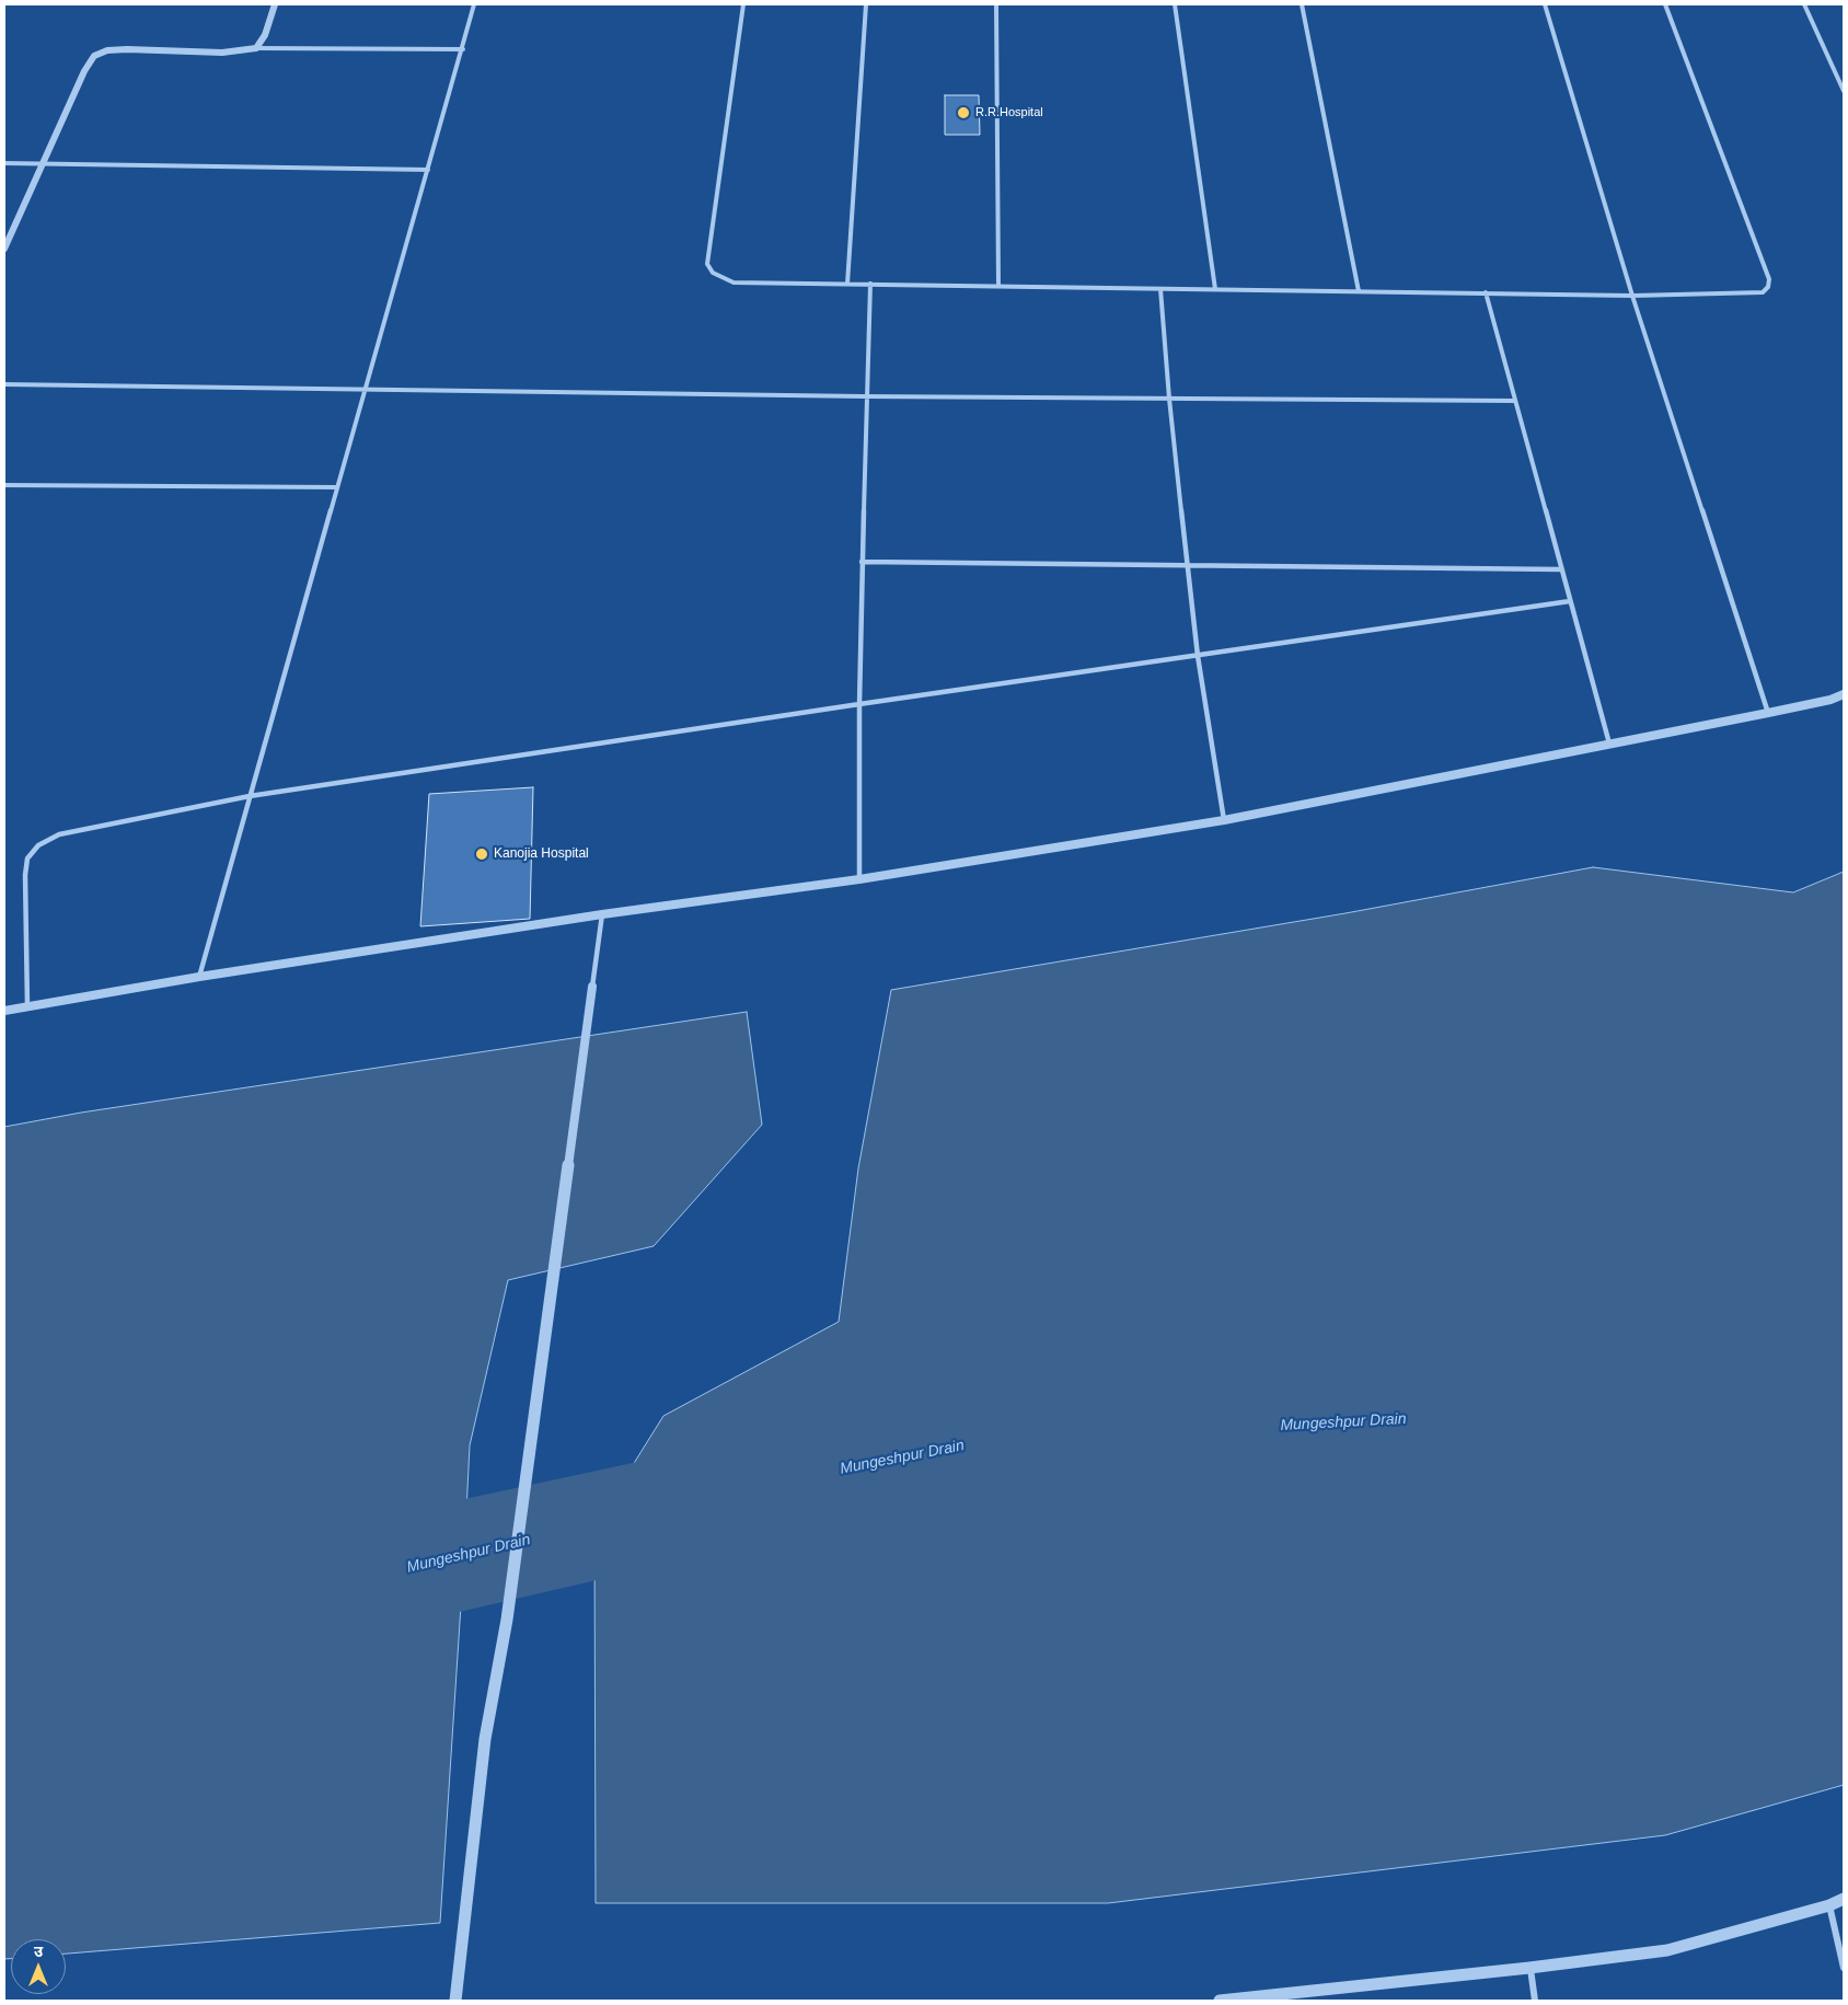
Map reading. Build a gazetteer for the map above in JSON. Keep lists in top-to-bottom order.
{
  "water": ["Mungeshpur Drain"],
  "places": ["R.R.Hospital", "Kanojia Hospital"],
  "north": "top"
}
